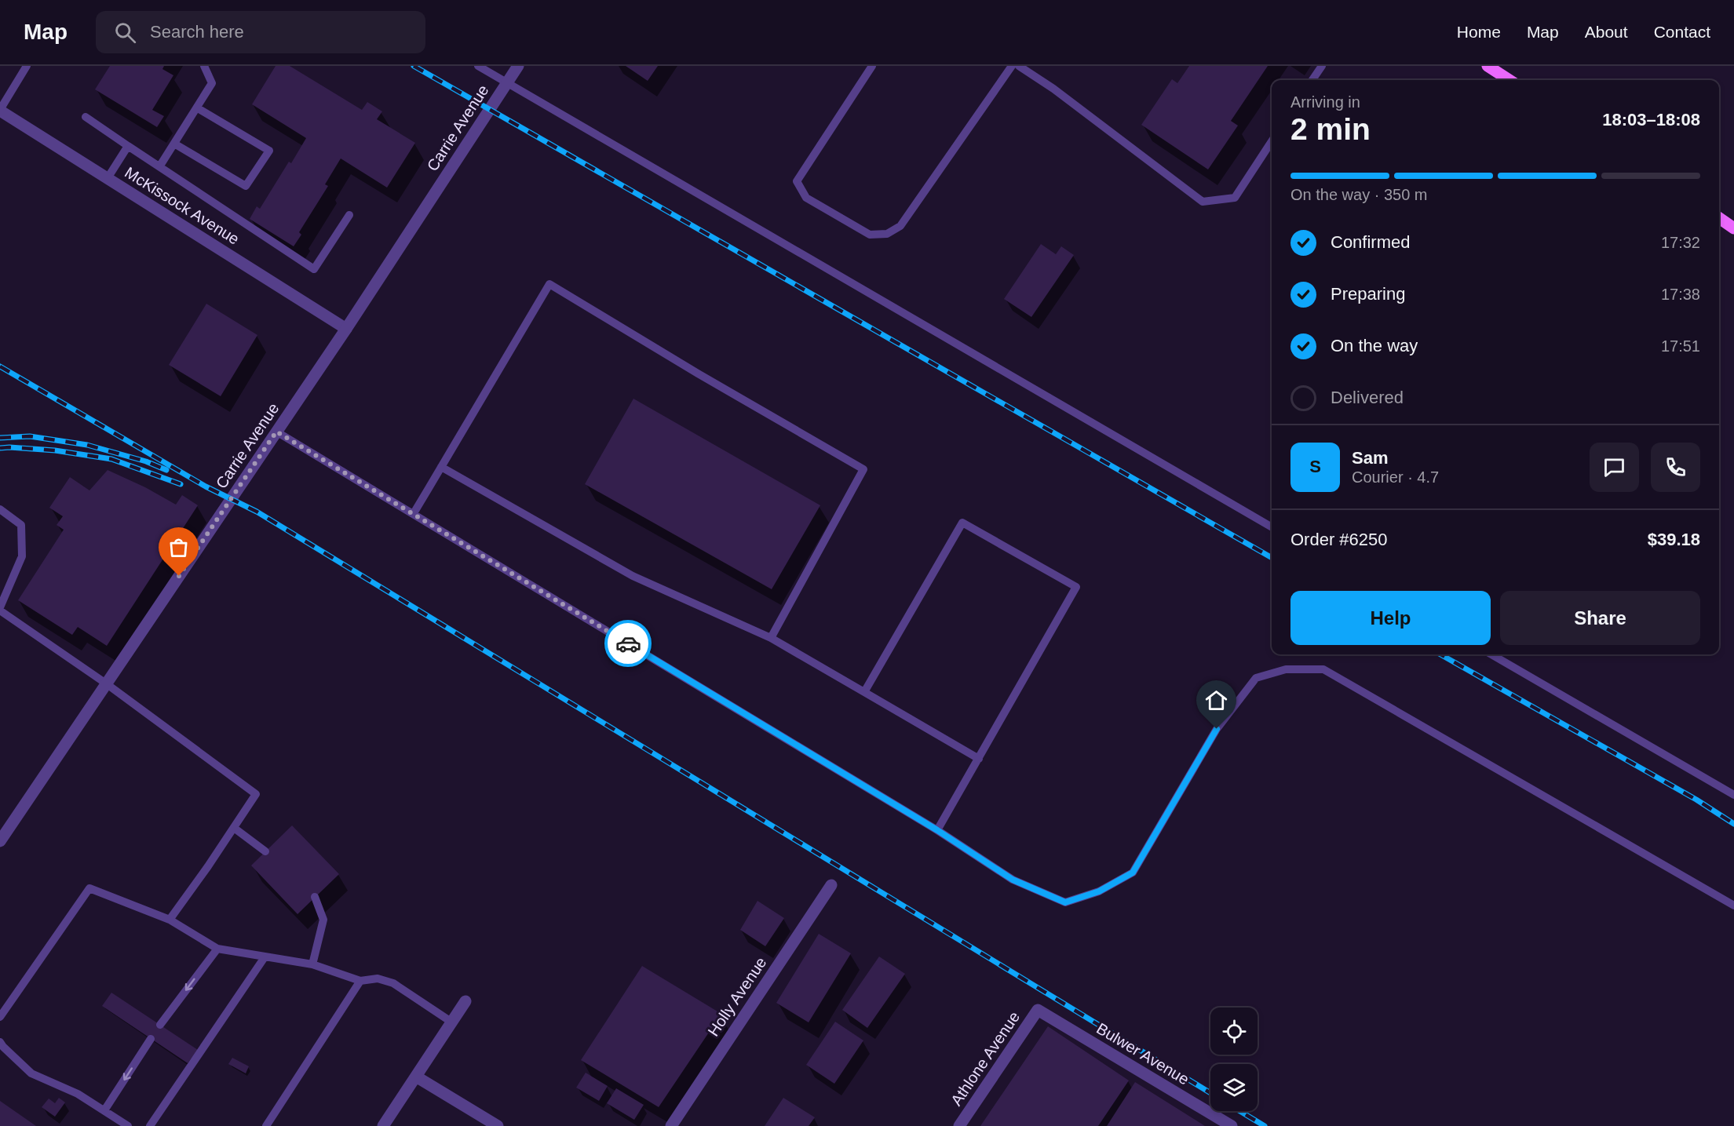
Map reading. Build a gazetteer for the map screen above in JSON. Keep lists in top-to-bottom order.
{
  "streets": {
    "street": [
      "Carrie Avenue",
      "McKissock Avenue",
      "Holly Avenue",
      "Bulwer Avenue",
      "Athlone Avenue"
    ]
  },
  "crossings": [
    ["Carrie Avenue", "McKissock Avenue"],
    ["Bulwer Avenue", "Athlone Avenue"]
  ],
  "page": {
    "header": "Map",
    "search": "Search here",
    "nav": [
      "Home",
      "Map",
      "About",
      "Contact"
    ],
    "heading": ["2 min", "Arriving in", "18:03–18:08"],
    "panel": [
      "Sam",
      "Courier · 4.7",
      "Order #6250",
      "$39.18"
    ],
    "bar": "On the way · 350 m",
    "list": [
      ["Confirmed", "17:32"],
      ["Preparing", "17:38"],
      ["On the way", "17:51"],
      "Delivered"
    ],
    "round": "S",
    "buttons": ["Help", "Share"]
  }
}
